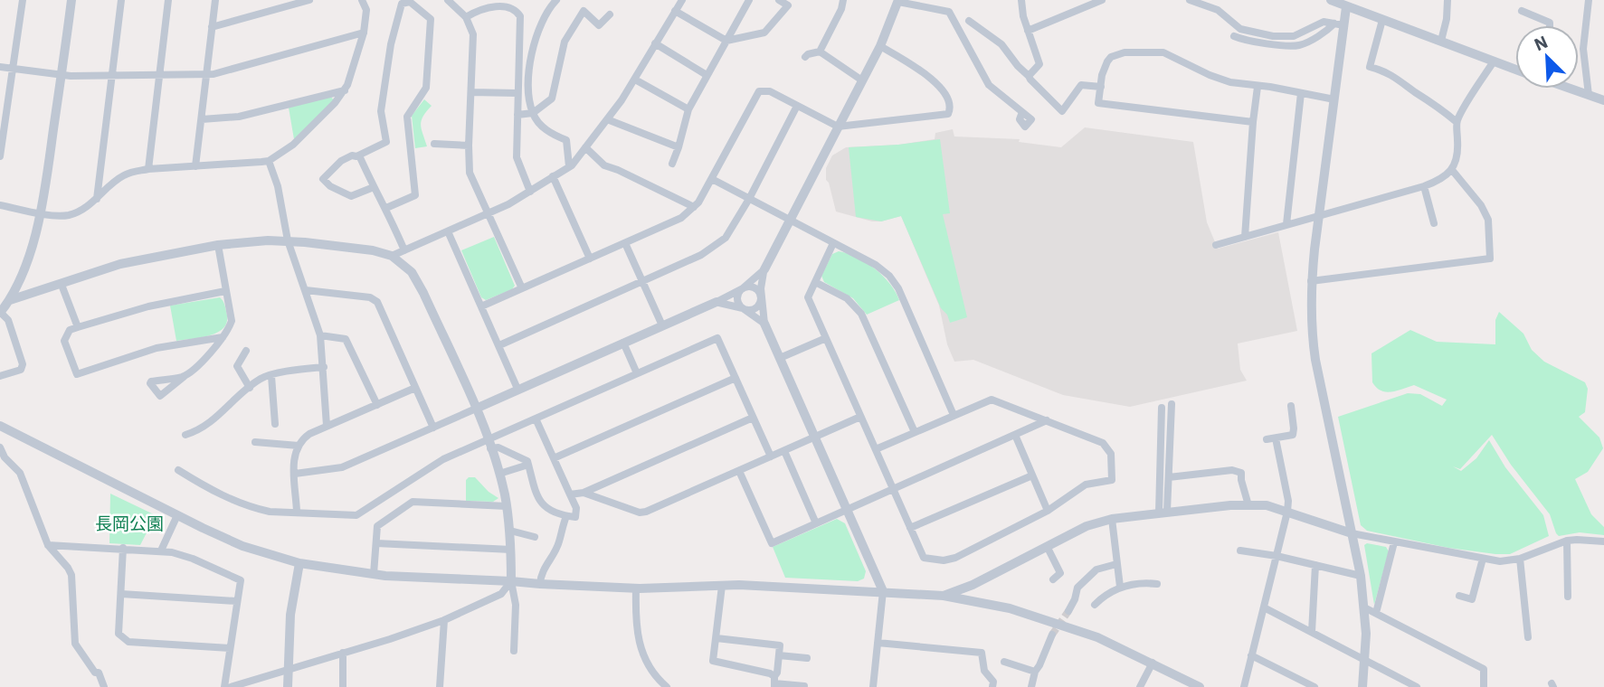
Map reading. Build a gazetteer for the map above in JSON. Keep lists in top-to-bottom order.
{
  "parks": ["長岡公園"],
  "north": "top left"
}
